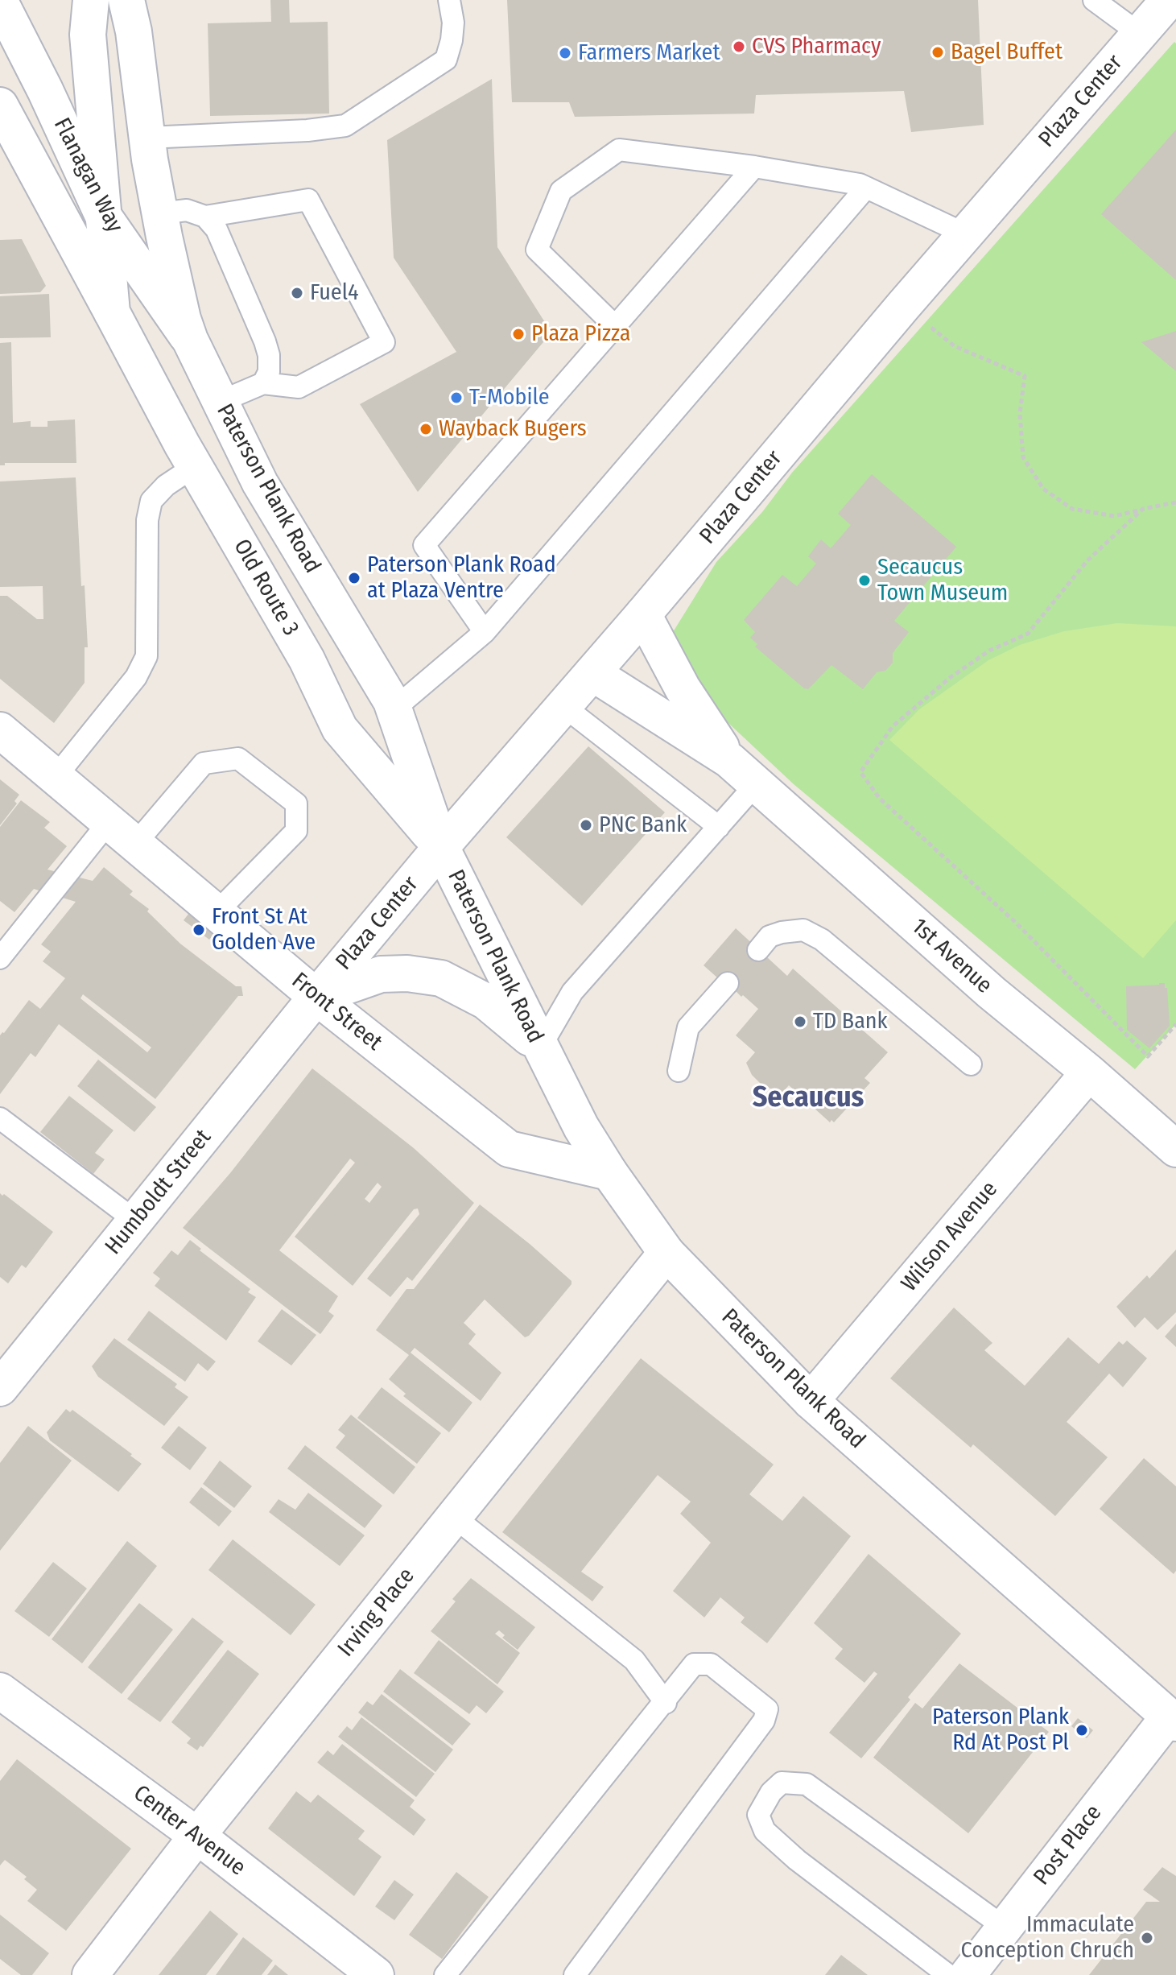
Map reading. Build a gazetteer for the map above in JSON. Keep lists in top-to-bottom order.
{
  "streets": {
    "street": [
      "Plaza Center",
      "Flanagan Way",
      "Paterson Plank Road",
      "Old Route 3",
      "1st Avenue",
      "Front Street",
      "Humboldt Street",
      "Wilson Avenue",
      "Irving Place",
      "Center Avenue",
      "Post Place"
    ]
  },
  "crossings": [
    ["Plaza Center", "Paterson Plank Road"],
    ["Plaza Center", "Old Route 3"],
    ["Plaza Center", "1st Avenue"],
    ["Plaza Center", "Front Street"],
    ["Plaza Center", "Humboldt Street"],
    ["Flanagan Way", "Paterson Plank Road"],
    ["Flanagan Way", "Old Route 3"],
    ["Paterson Plank Road", "Old Route 3"],
    ["Paterson Plank Road", "Front Street"],
    ["Paterson Plank Road", "Wilson Avenue"],
    ["Paterson Plank Road", "Irving Place"],
    ["Paterson Plank Road", "Post Place"],
    ["1st Avenue", "Wilson Avenue"],
    ["Front Street", "Humboldt Street"],
    ["Irving Place", "Center Avenue"]
  ],
  "districts": ["Secaucus"],
  "places": [
    "CVS Pharmacy",
    "Bagel Buffet",
    "Farmers Market",
    "Fuel4",
    "Plaza Pizza",
    "T-Mobile",
    "Wayback Bugers",
    "Paterson Plank Road at Plaza Ventre",
    "Secaucus Town Museum",
    "PNC Bank",
    "Front St At Golden Ave",
    "TD Bank",
    "Paterson Plank Rd At Post Pl",
    "Immaculate Conception Chruch"
  ]
}
